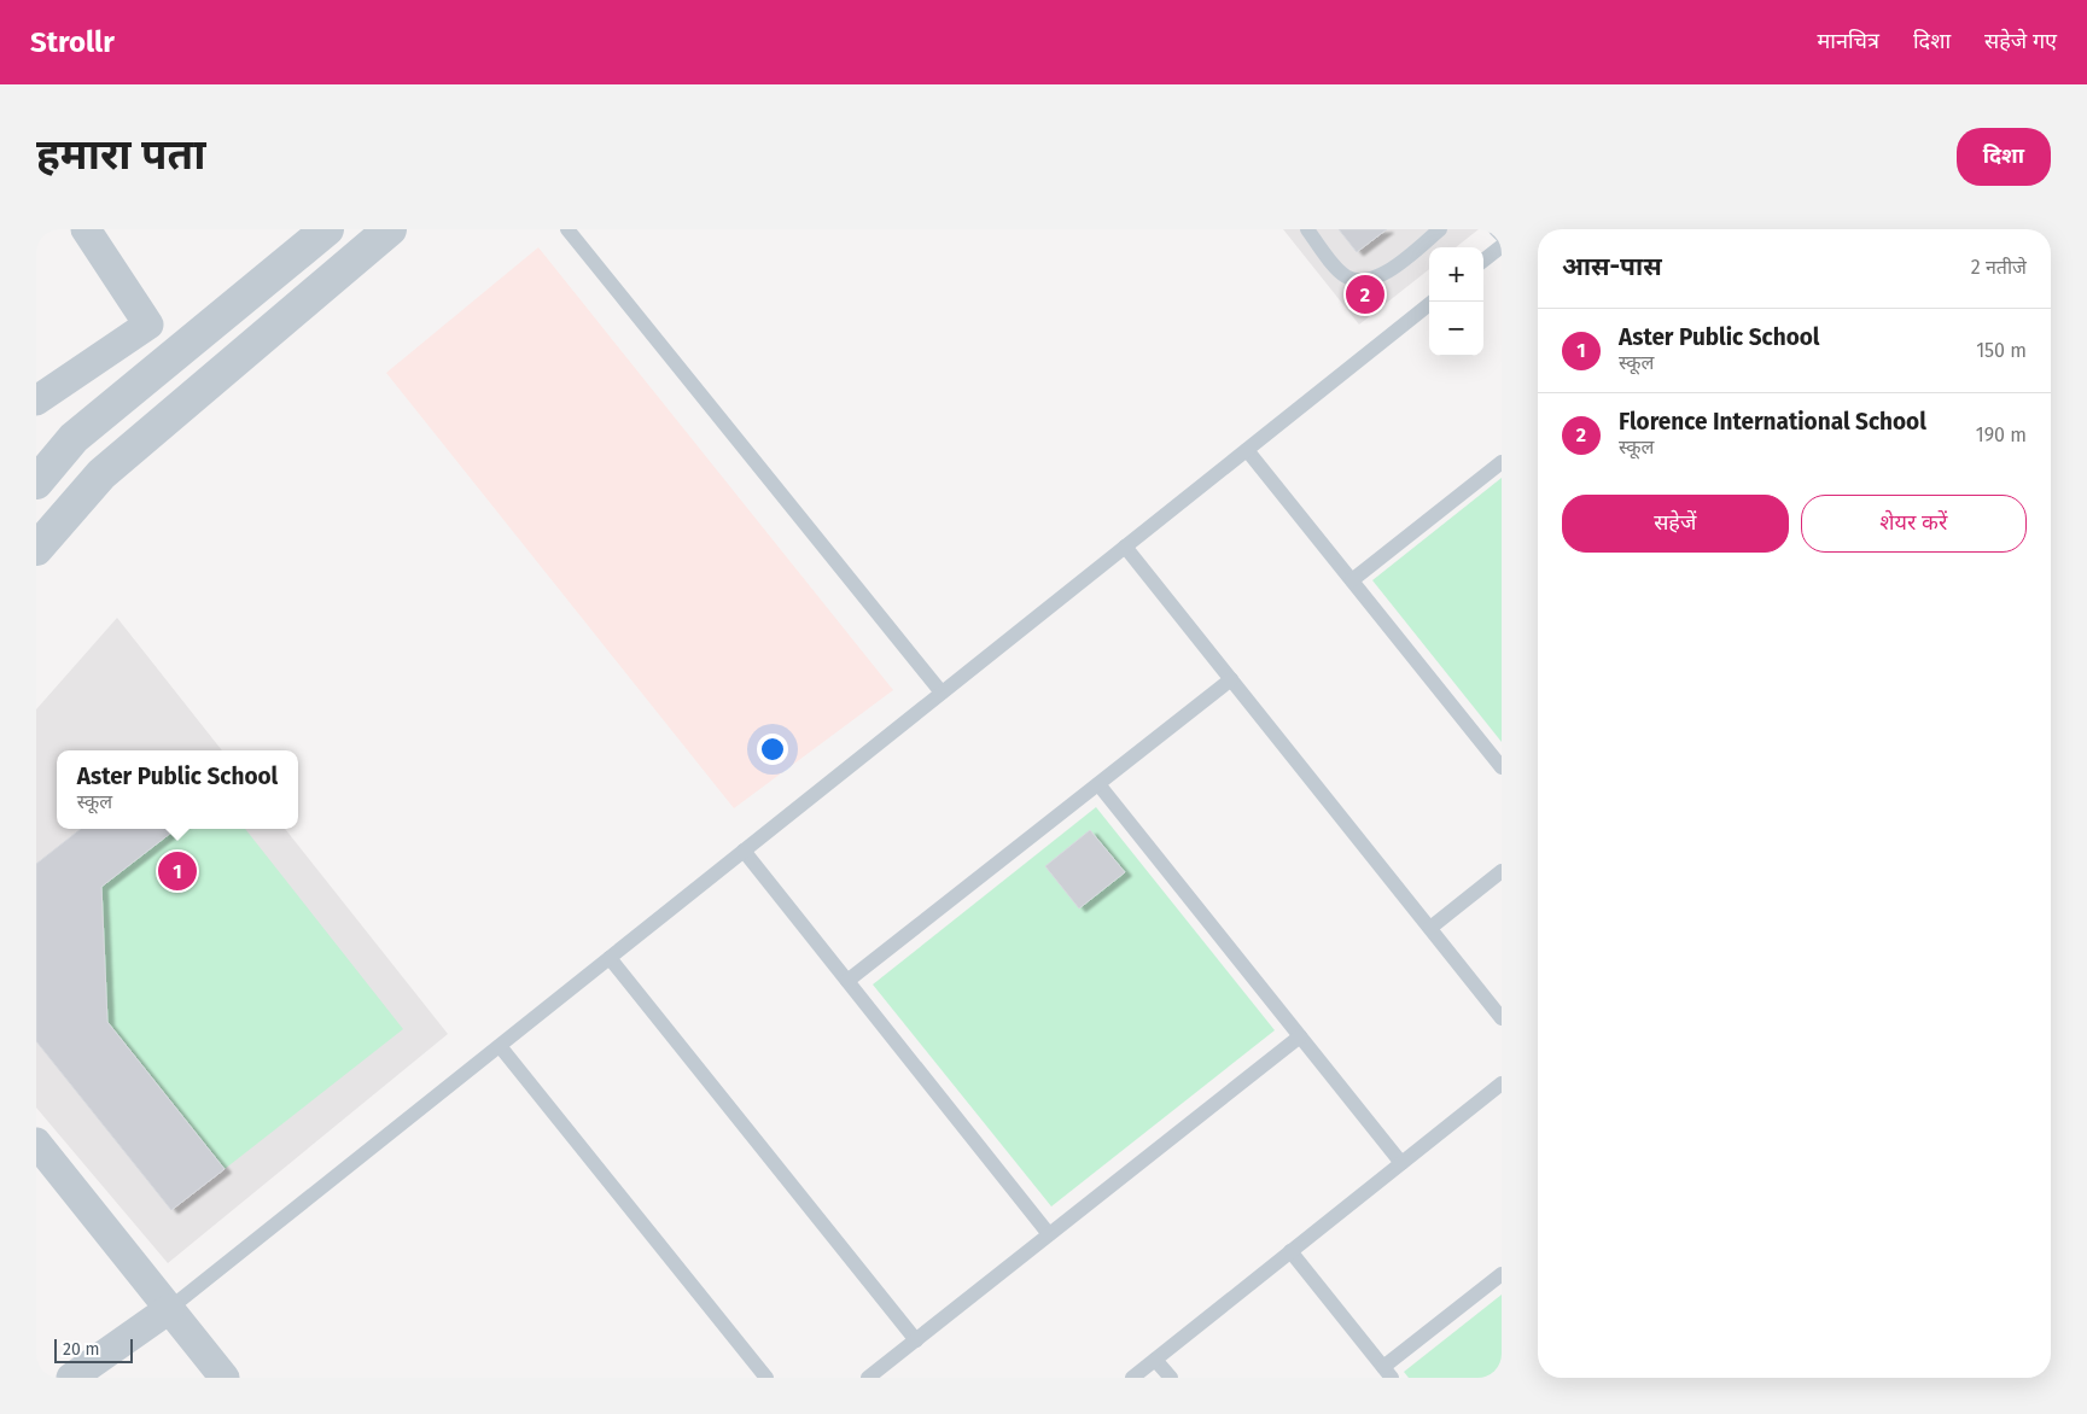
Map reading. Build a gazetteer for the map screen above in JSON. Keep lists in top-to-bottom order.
{
  "scale_bar": "20 m",
  "page": {
    "header": "Strollr",
    "nav": ["मानचित्र", "दिशा", "सहेजे गए"],
    "buttons": [
      "दिशा",
      ["सहेजें", "शेयर करें"]
    ],
    "title": "हमारा पता",
    "heading": ["आस-पास", "2 नतीजे"],
    "map_buttons": ["+", "−"],
    "pins": ["2", "1"],
    "list": [
      {
        "mark": "1",
        "name": "Aster Public School",
        "note": "स्कूल",
        "value": "150 m"
      },
      {
        "mark": "2",
        "name": "Florence International School",
        "note": "स्कूल",
        "value": "190 m"
      }
    ],
    "popup": ["Aster Public School", "स्कूल"],
    "scale": "20 m"
  }
}
